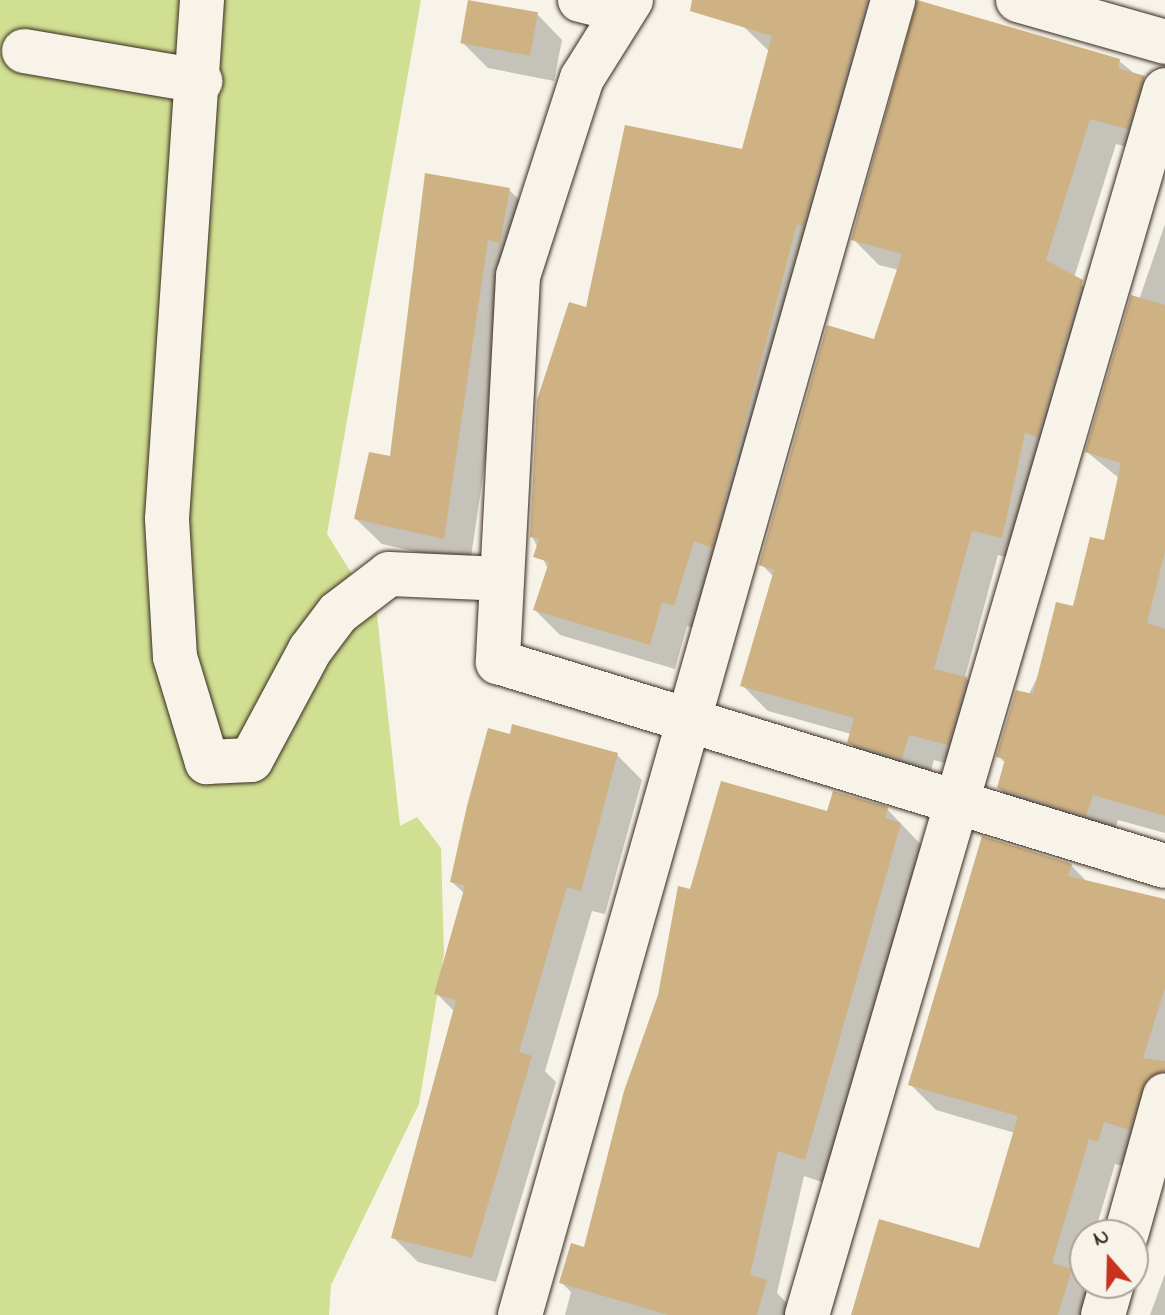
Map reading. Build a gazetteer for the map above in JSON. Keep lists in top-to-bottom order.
{
  "north": "top"
}
